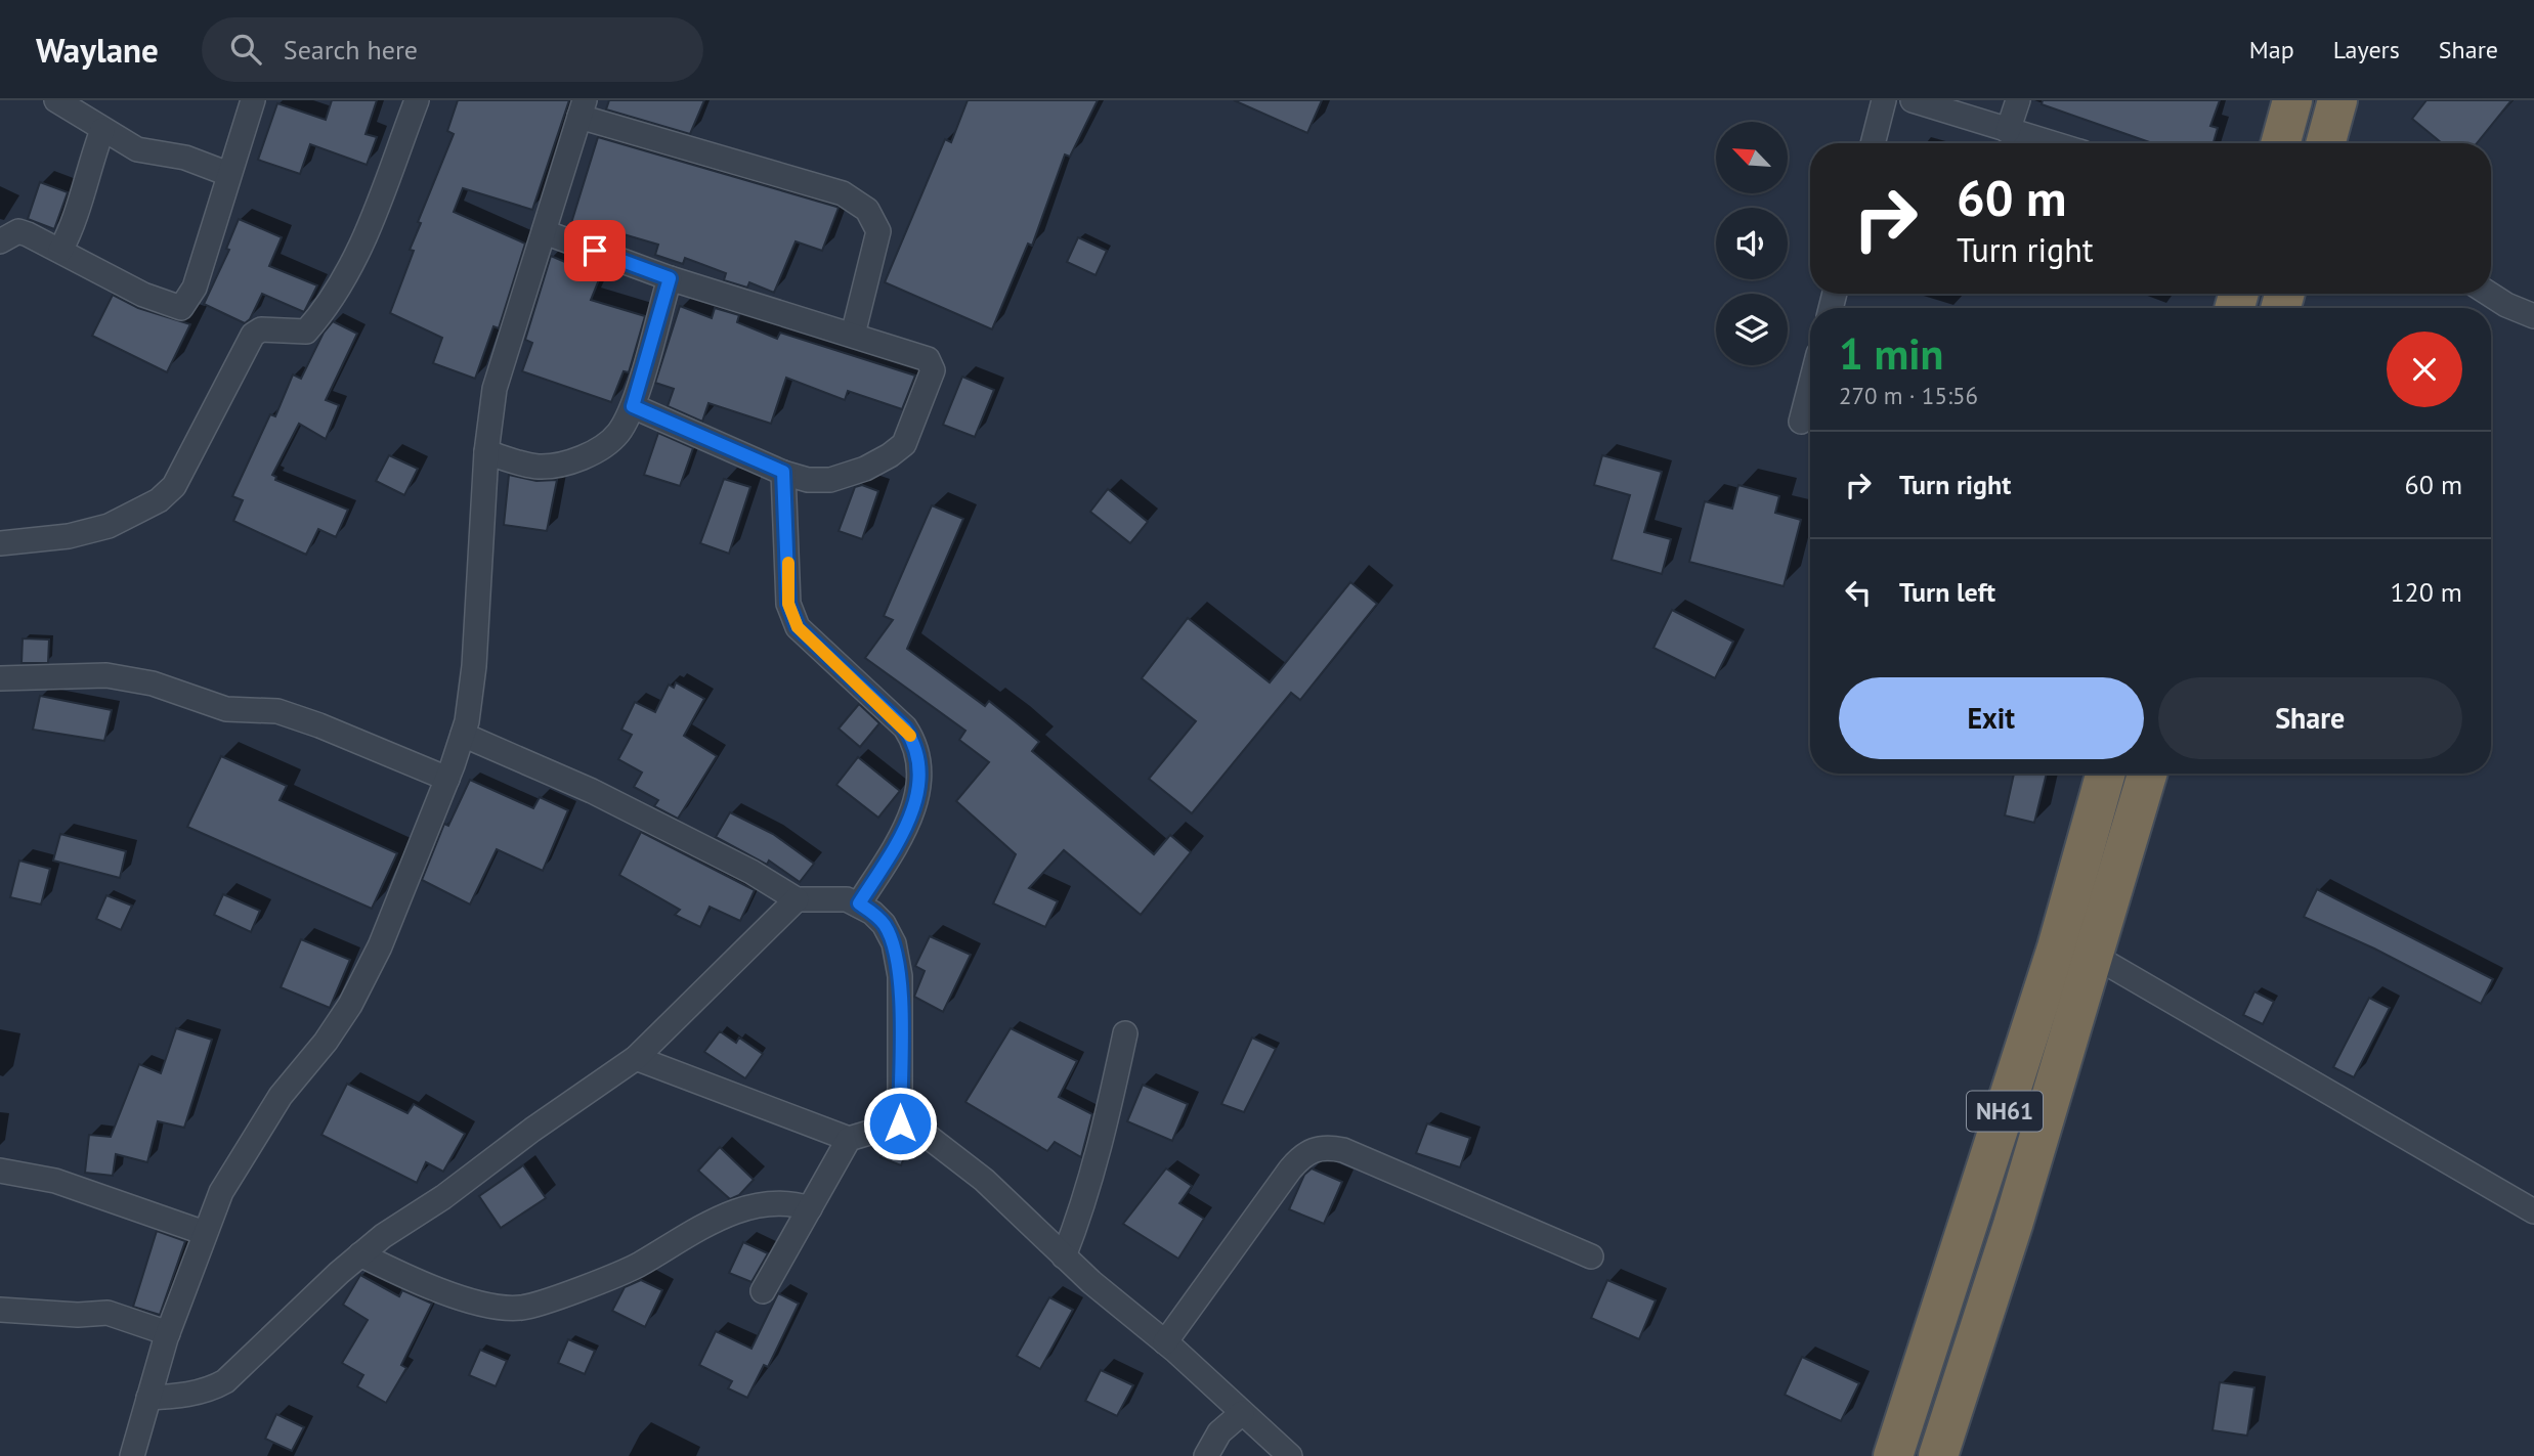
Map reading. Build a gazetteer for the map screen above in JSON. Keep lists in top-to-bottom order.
{
  "streets": {
    "highway": ["NH61"]
  },
  "north": "top left",
  "page": {
    "header": "Waylane",
    "search": "Search here",
    "nav": ["Map", "Layers", "Share"],
    "turn": ["60 m", "Turn right"],
    "heading": ["1 min", "270 m · 15:56"],
    "list": [
      {
        "name": "Turn right",
        "value": "60 m"
      },
      {
        "name": "Turn left",
        "value": "120 m"
      }
    ],
    "buttons": ["Exit", "Share"]
  }
}
